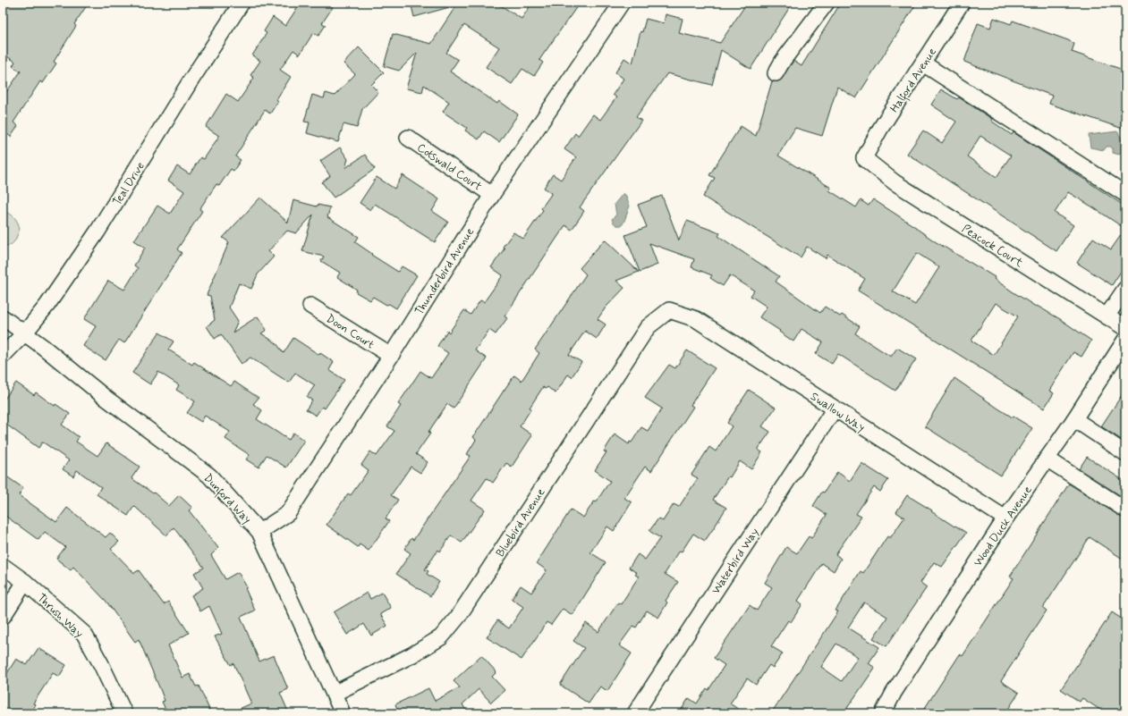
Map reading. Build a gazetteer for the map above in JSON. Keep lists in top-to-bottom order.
{
  "streets": {
    "street": [
      "Halford Avenue",
      "Cotswald Court",
      "Teal Drive",
      "Peacock Court",
      "Thunderbird Avenue",
      "Doon Court",
      "Swallow Way",
      "Dunford Way",
      "Bluebird Avenue",
      "Wood Duck Avenue",
      "Waterbird Way",
      "Thrush Way"
    ]
  },
  "crossings": [
    ["Halford Avenue", "Peacock Court"],
    ["Cotswald Court", "Thunderbird Avenue"],
    ["Teal Drive", "Dunford Way"],
    ["Thunderbird Avenue", "Doon Court"],
    ["Thunderbird Avenue", "Dunford Way"],
    ["Swallow Way", "Bluebird Avenue"],
    ["Swallow Way", "Wood Duck Avenue"],
    ["Swallow Way", "Waterbird Way"],
    ["Dunford Way", "Bluebird Avenue"]
  ]
}
